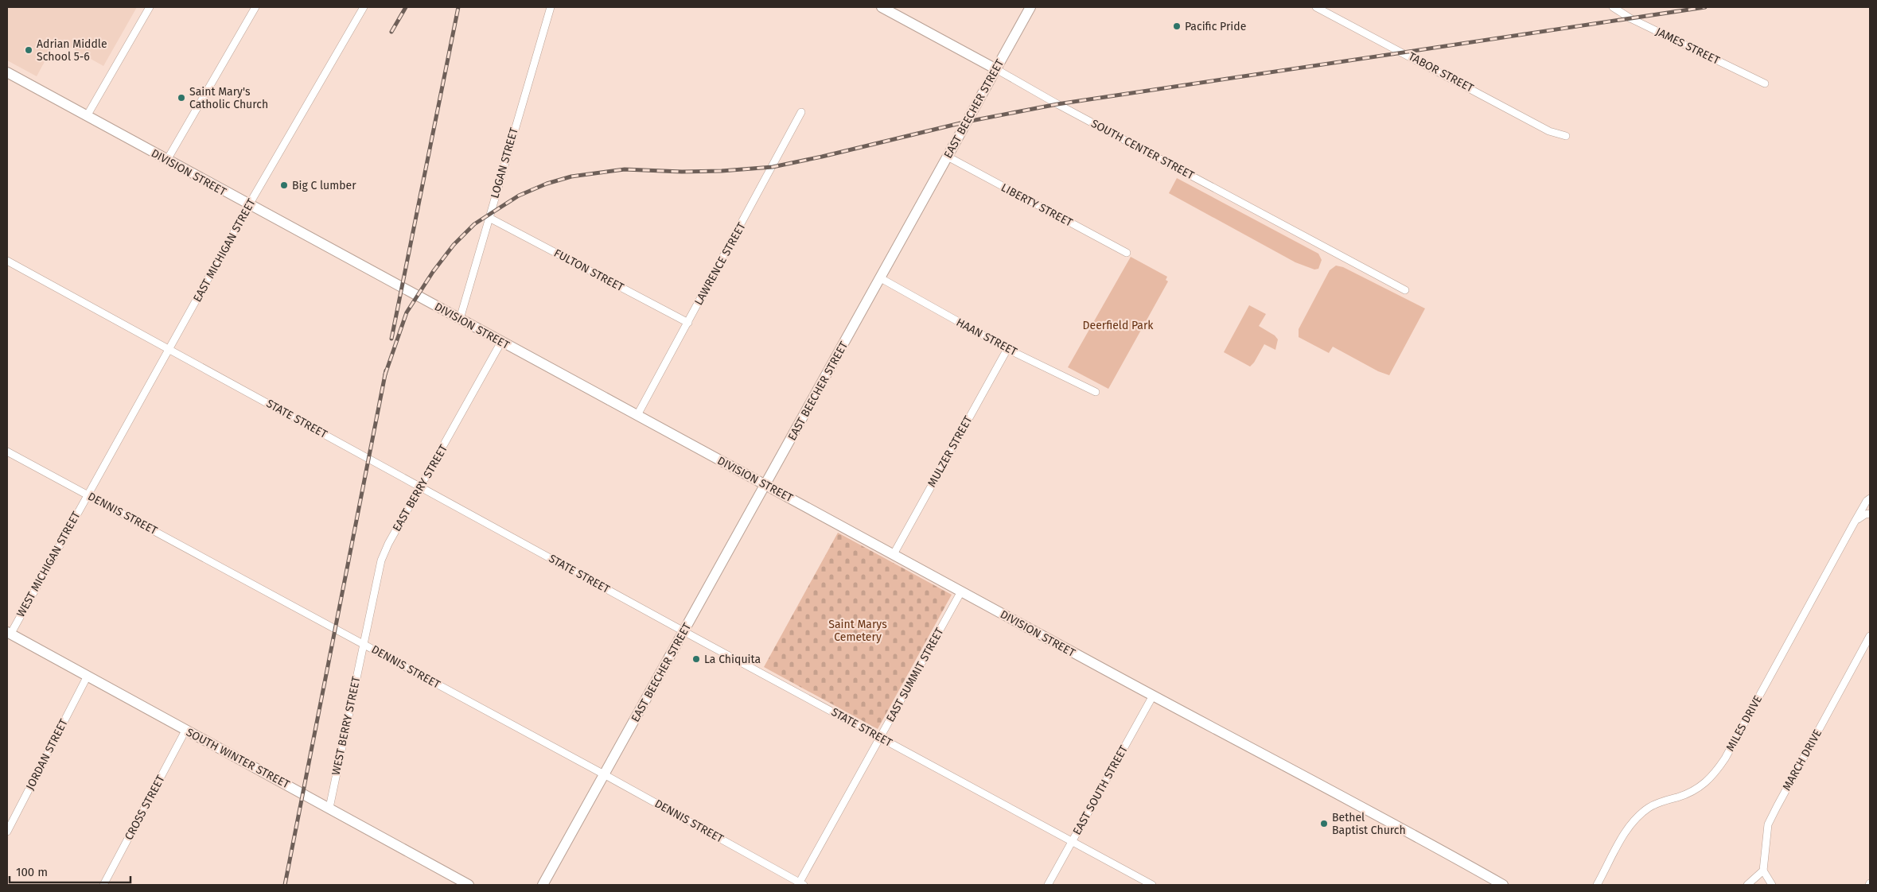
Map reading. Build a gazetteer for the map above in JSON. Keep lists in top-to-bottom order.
{
  "streets": {
    "street": [
      "JAMES STREET",
      "TABOR STREET",
      "EAST BEECHER STREET",
      "SOUTH CENTER STREET",
      "LOGAN STREET",
      "DIVISION STREET",
      "LIBERTY STREET",
      "EAST MICHIGAN STREET",
      "LAWRENCE STREET",
      "FULTON STREET",
      "HAAN STREET",
      "STATE STREET",
      "MULZER STREET",
      "EAST BERRY STREET",
      "DENNIS STREET",
      "WEST MICHIGAN STREET",
      "EAST SUMMIT STREET",
      "MILES DRIVE",
      "WEST BERRY STREET",
      "JORDAN STREET",
      "SOUTH WINTER STREET",
      "MARCH DRIVE",
      "EAST SOUTH STREET",
      "CROSS STREET"
    ]
  },
  "crossings": [
    ["EAST BEECHER STREET", "SOUTH CENTER STREET"],
    ["EAST BEECHER STREET", "DIVISION STREET"],
    ["EAST BEECHER STREET", "LIBERTY STREET"],
    ["EAST BEECHER STREET", "HAAN STREET"],
    ["EAST BEECHER STREET", "STATE STREET"],
    ["EAST BEECHER STREET", "DENNIS STREET"],
    ["LOGAN STREET", "DIVISION STREET"],
    ["LOGAN STREET", "FULTON STREET"],
    ["DIVISION STREET", "EAST MICHIGAN STREET"],
    ["DIVISION STREET", "LAWRENCE STREET"],
    ["DIVISION STREET", "MULZER STREET"],
    ["DIVISION STREET", "EAST BERRY STREET"],
    ["DIVISION STREET", "EAST SUMMIT STREET"],
    ["DIVISION STREET", "EAST SOUTH STREET"],
    ["EAST MICHIGAN STREET", "STATE STREET"],
    ["EAST MICHIGAN STREET", "DENNIS STREET"],
    ["EAST MICHIGAN STREET", "WEST MICHIGAN STREET"],
    ["LAWRENCE STREET", "FULTON STREET"],
    ["HAAN STREET", "MULZER STREET"],
    ["STATE STREET", "EAST BERRY STREET"],
    ["STATE STREET", "EAST SUMMIT STREET"],
    ["STATE STREET", "EAST SOUTH STREET"],
    ["EAST BERRY STREET", "DENNIS STREET"],
    ["EAST BERRY STREET", "WEST BERRY STREET"],
    ["DENNIS STREET", "WEST MICHIGAN STREET"],
    ["DENNIS STREET", "EAST SUMMIT STREET"],
    ["DENNIS STREET", "WEST BERRY STREET"],
    ["WEST MICHIGAN STREET", "SOUTH WINTER STREET"],
    ["WEST BERRY STREET", "SOUTH WINTER STREET"],
    ["JORDAN STREET", "SOUTH WINTER STREET"],
    ["SOUTH WINTER STREET", "CROSS STREET"]
  ],
  "parks": ["Deerfield Park", "Saint Marys Cemetery"],
  "places": [
    "Pacific Pride",
    "Adrian Middle School 5-6",
    "Saint Mary's Catholic Church",
    "Big C lumber",
    "La Chiquita",
    "Bethel Baptist Church"
  ],
  "scale_bar": "100 m"
}
